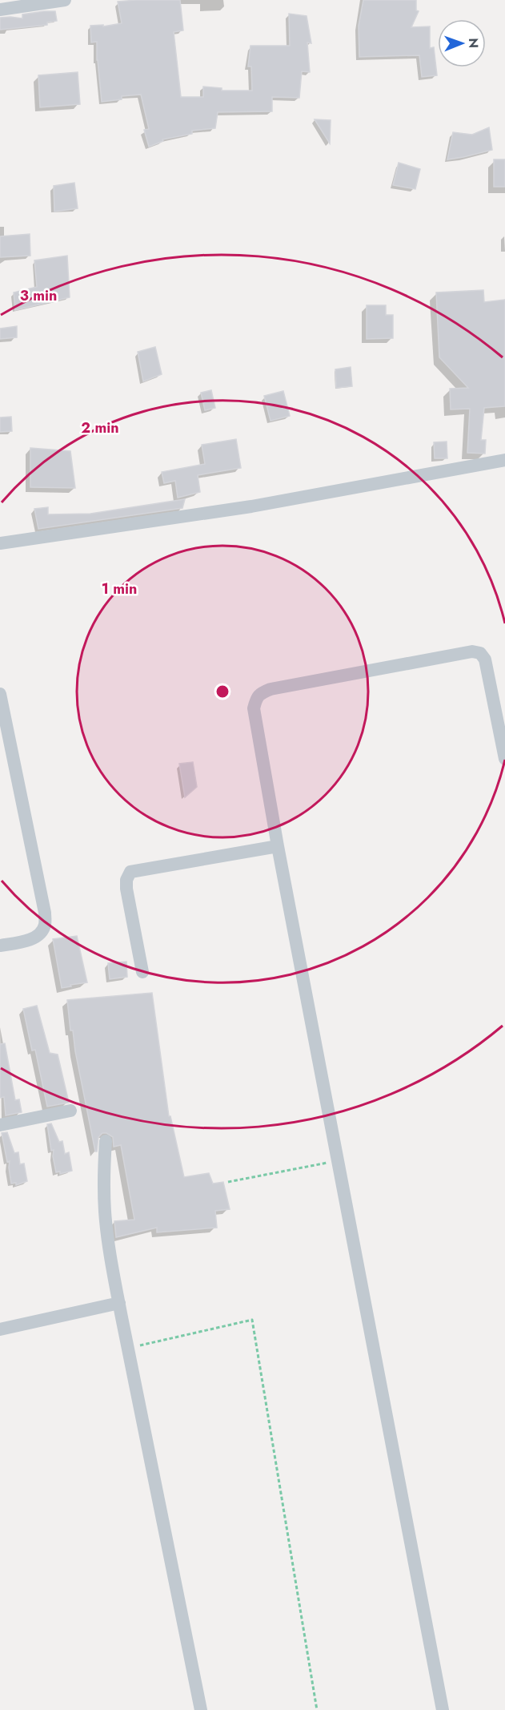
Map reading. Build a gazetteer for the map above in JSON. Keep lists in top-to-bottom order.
{
  "north": "right",
  "rings": ["3 min", "2 min", "1 min"]
}
